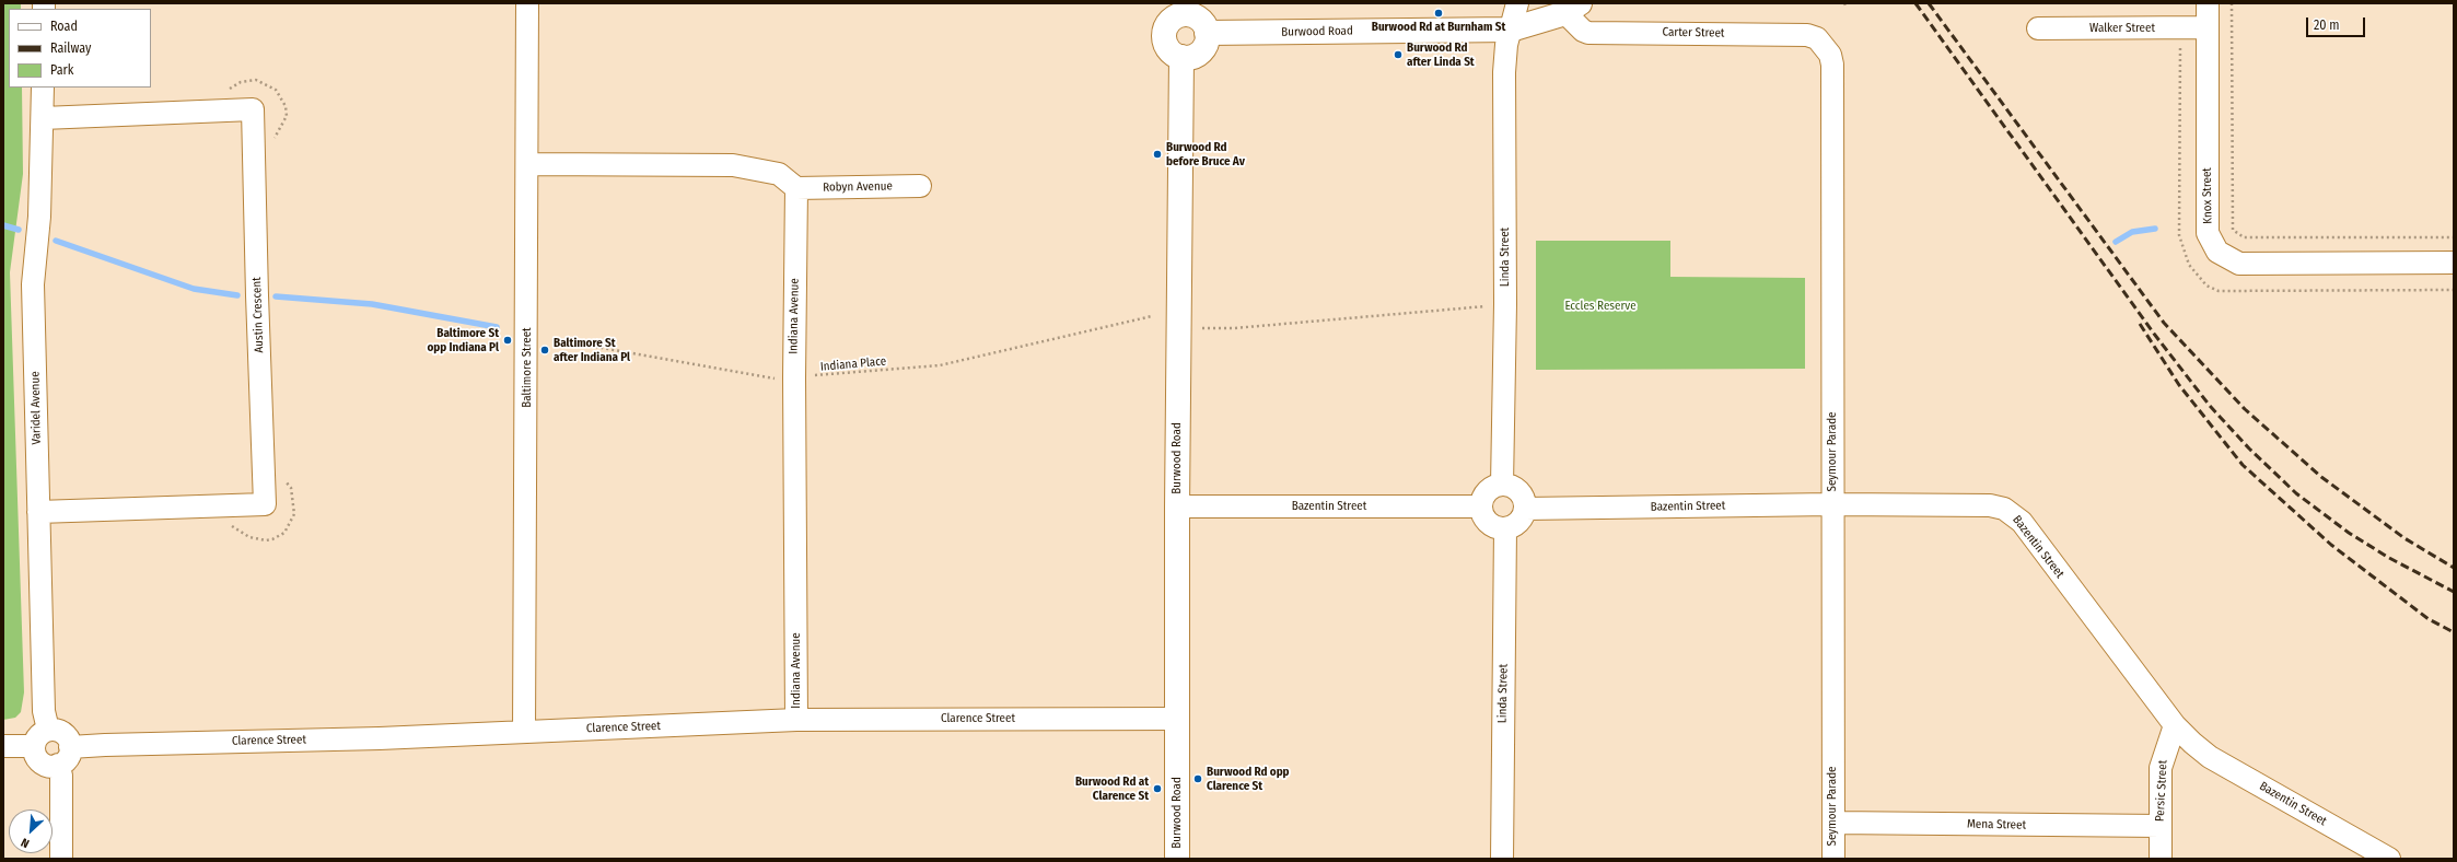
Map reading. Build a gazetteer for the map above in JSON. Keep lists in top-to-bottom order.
{
  "streets": {
    "main road": ["Burwood Road"],
    "street": [
      "Walker Street",
      "Carter Street",
      "Robyn Avenue",
      "Knox Street",
      "Linda Street",
      "Austin Crescent",
      "Indiana Avenue",
      "Baltimore Street",
      "Varidel Avenue",
      "Seymour Parade",
      "Bazentin Street",
      "Clarence Street",
      "Persic Street",
      "Mena Street"
    ],
    "path": ["Indiana Place"]
  },
  "crossings": [
    ["Walker Street", "Knox Street"],
    ["Burwood Road", "Carter Street"],
    ["Burwood Road", "Linda Street"],
    ["Burwood Road", "Bazentin Street"],
    ["Burwood Road", "Clarence Street"],
    ["Carter Street", "Seymour Parade"],
    ["Robyn Avenue", "Indiana Avenue"],
    ["Linda Street", "Bazentin Street"],
    ["Austin Crescent", "Varidel Avenue"],
    ["Indiana Avenue", "Indiana Place"],
    ["Indiana Avenue", "Clarence Street"],
    ["Baltimore Street", "Clarence Street"],
    ["Varidel Avenue", "Clarence Street"],
    ["Seymour Parade", "Bazentin Street"],
    ["Seymour Parade", "Mena Street"],
    ["Bazentin Street", "Persic Street"],
    ["Persic Street", "Mena Street"]
  ],
  "parks": ["Eccles Reserve"],
  "places": [
    "Burwood Rd at Burnham St",
    "Burwood Rd after Linda St",
    "Burwood Rd before Bruce Av",
    "Baltimore St opp Indiana Pl",
    "Baltimore St after Indiana Pl",
    "Burwood Rd opp Clarence St",
    "Burwood Rd at Clarence St"
  ],
  "legend": ["Road", "Railway", "Park"],
  "scale_bar": "20 m",
  "north": "bottom left"
}
